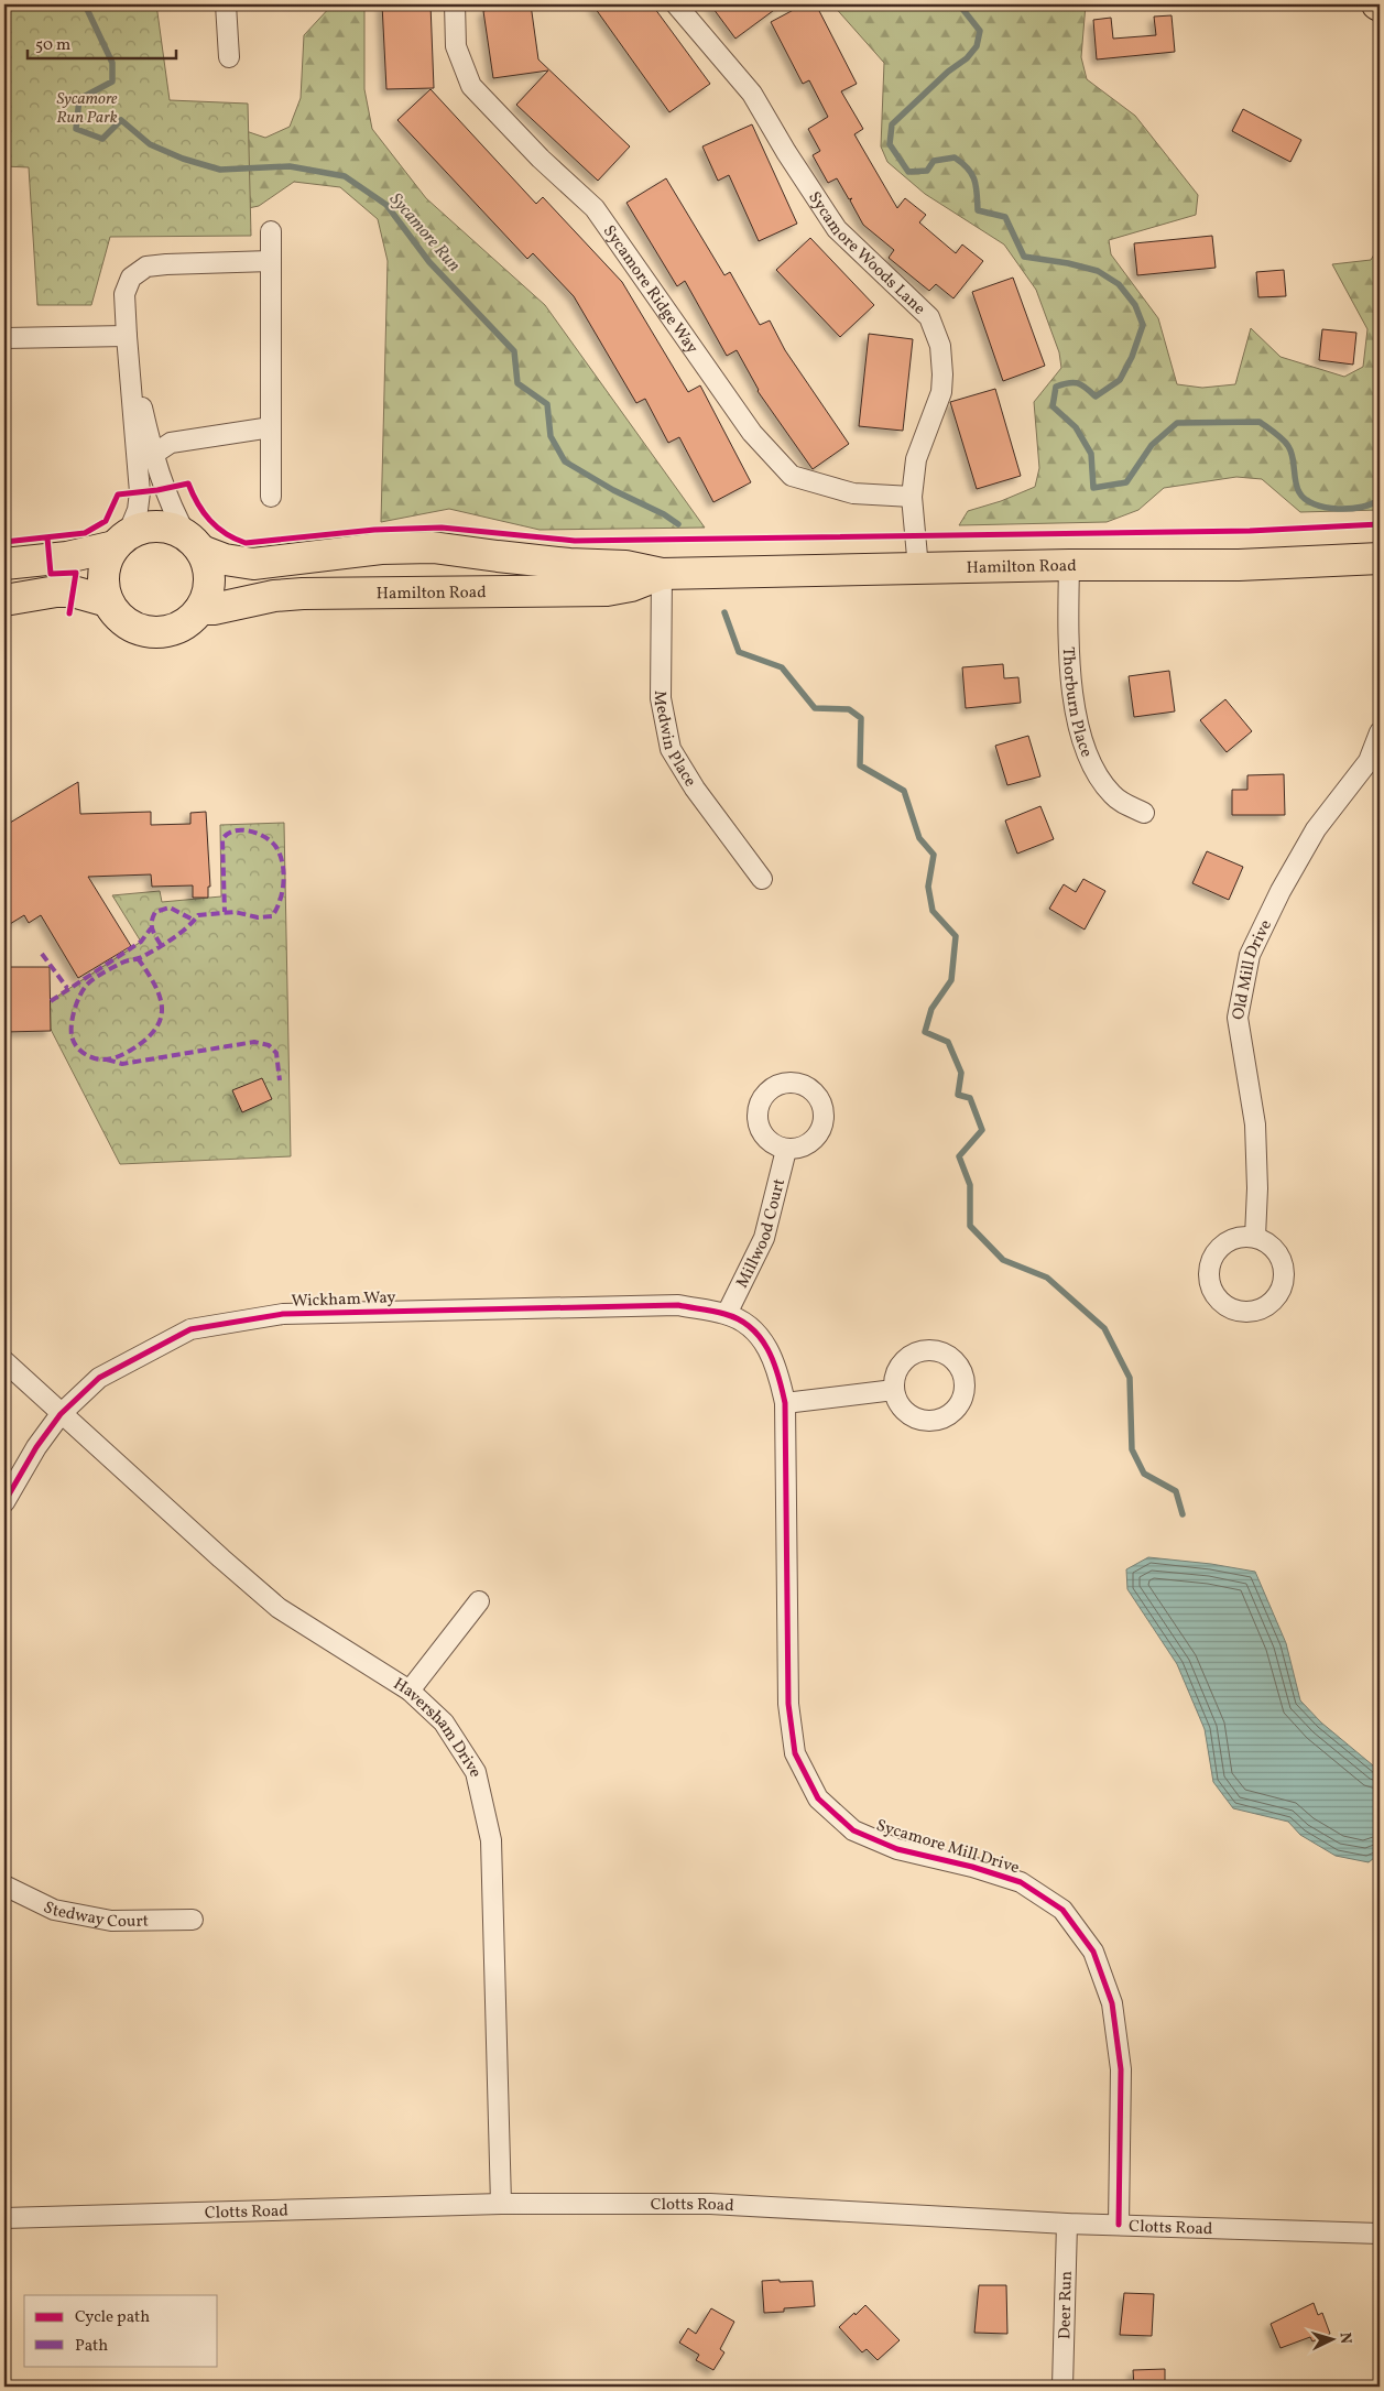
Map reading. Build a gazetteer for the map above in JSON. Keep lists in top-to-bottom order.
{
  "streets": {
    "main road": ["Hamilton Road"],
    "street": [
      "Sycamore Woods Lane",
      "Sycamore Ridge Way",
      "Thorburn Place",
      "Medwin Place",
      "Old Mill Drive",
      "Millwood Court",
      "Wickham Way",
      "Haversham Drive",
      "Sycamore Mill Drive",
      "Stedway Court",
      "Clotts Road",
      "Deer Run"
    ]
  },
  "crossings": [
    ["Sycamore Woods Lane", "Sycamore Ridge Way"],
    ["Sycamore Woods Lane", "Hamilton Road"],
    ["Hamilton Road", "Thorburn Place"],
    ["Hamilton Road", "Medwin Place"],
    ["Millwood Court", "Wickham Way"],
    ["Millwood Court", "Sycamore Mill Drive"],
    ["Wickham Way", "Haversham Drive"],
    ["Wickham Way", "Sycamore Mill Drive"],
    ["Haversham Drive", "Clotts Road"],
    ["Sycamore Mill Drive", "Clotts Road"],
    ["Clotts Road", "Deer Run"]
  ],
  "water": ["Sycamore Run"],
  "parks": ["Sycamore Run Park"],
  "legend": ["Cycle path", "Path"],
  "scale_bar": "50 m",
  "north": "right"
}
